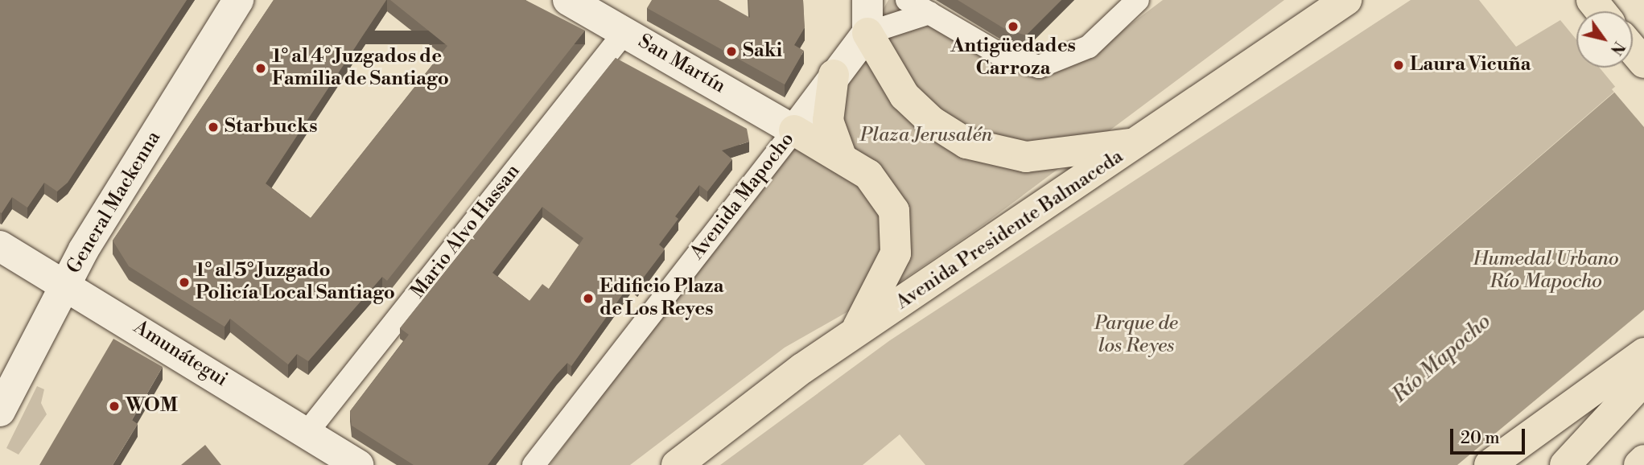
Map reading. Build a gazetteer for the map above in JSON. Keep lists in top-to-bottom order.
{
  "streets": {
    "main road": [
      "San Martín",
      "Avenida Mapocho",
      "General Mackenna",
      "Avenida Presidente Balmaceda",
      "Amunátegui"
    ],
    "street": ["Mario Alvo Hassan"]
  },
  "crossings": [
    ["San Martín", "Avenida Mapocho"],
    ["San Martín", "Mario Alvo Hassan"],
    ["General Mackenna", "Amunátegui"],
    ["Mario Alvo Hassan", "Amunátegui"]
  ],
  "water": ["Río Mapocho"],
  "parks": ["Plaza Jerusalén", "Humedal Urbano Río Mapocho", "Parque de los Reyes"],
  "places": [
    "Antigüedades Carroza",
    "Saki",
    "Laura Vicuña",
    "1° al 4° Juzgados de Familia de Santiago",
    "Starbucks",
    "1° al 5° Juzgado Policía Local Santiago",
    "Edificio Plaza de Los Reyes",
    "WOM"
  ],
  "scale_bar": "20 m",
  "north": "bottom right"
}
